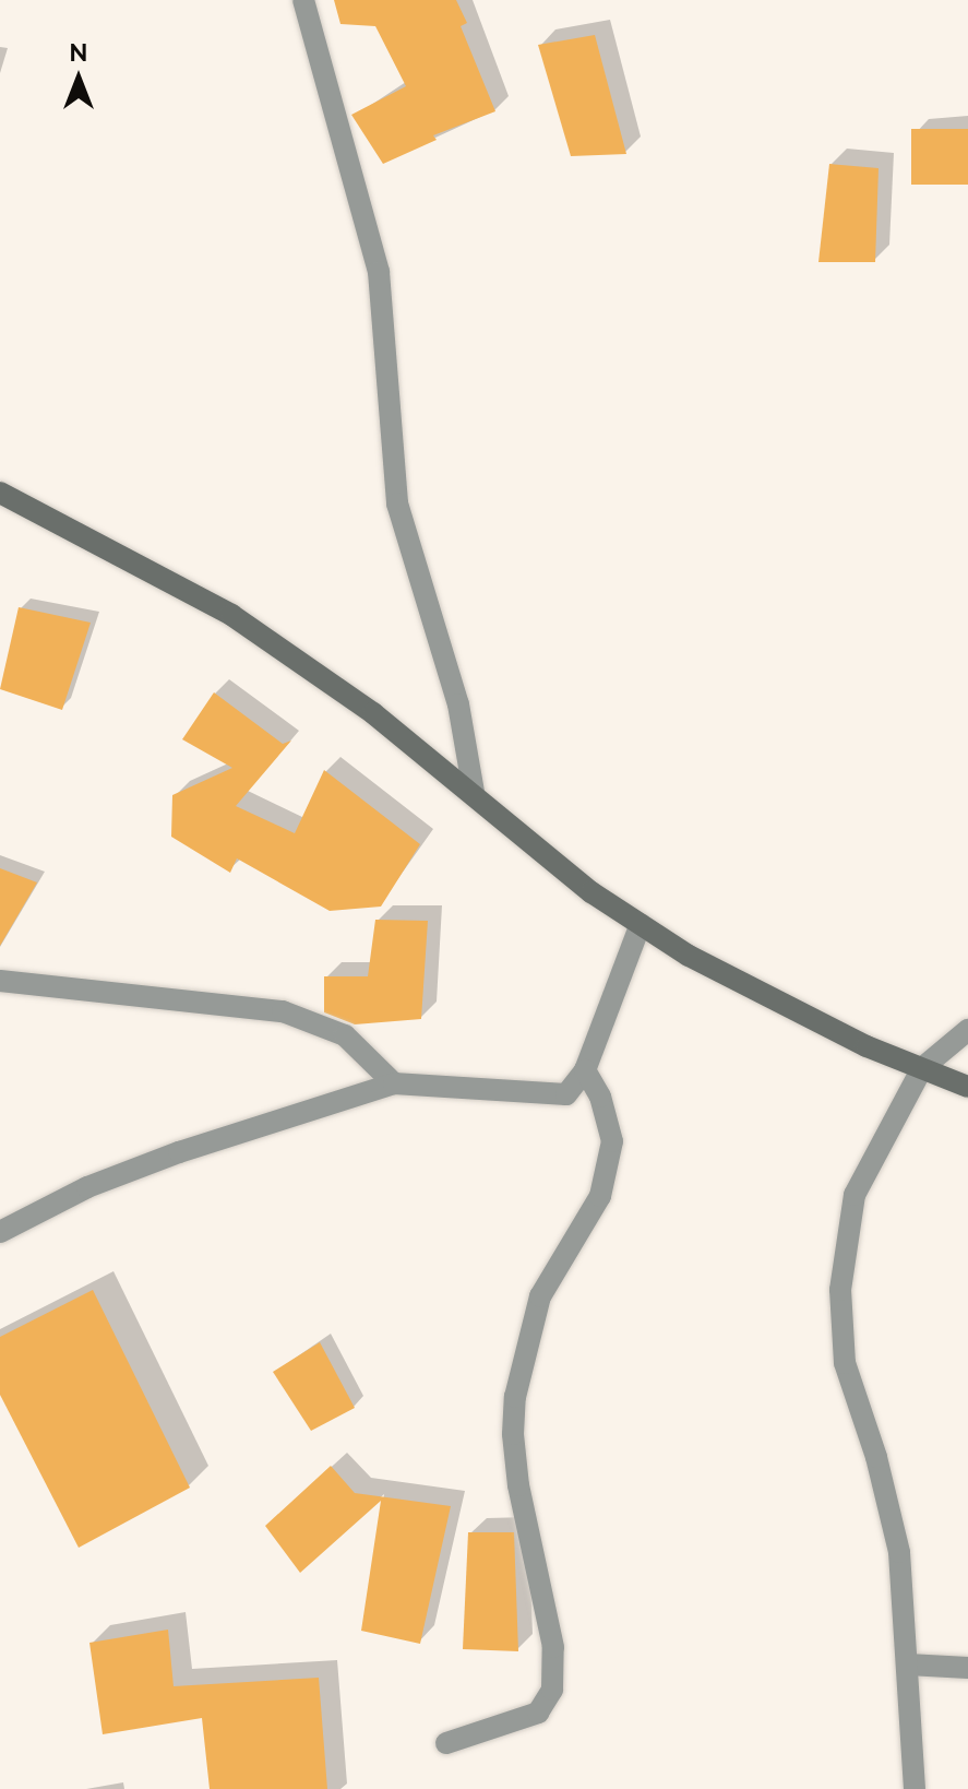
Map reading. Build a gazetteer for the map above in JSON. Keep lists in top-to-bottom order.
{
  "north": "top"
}
